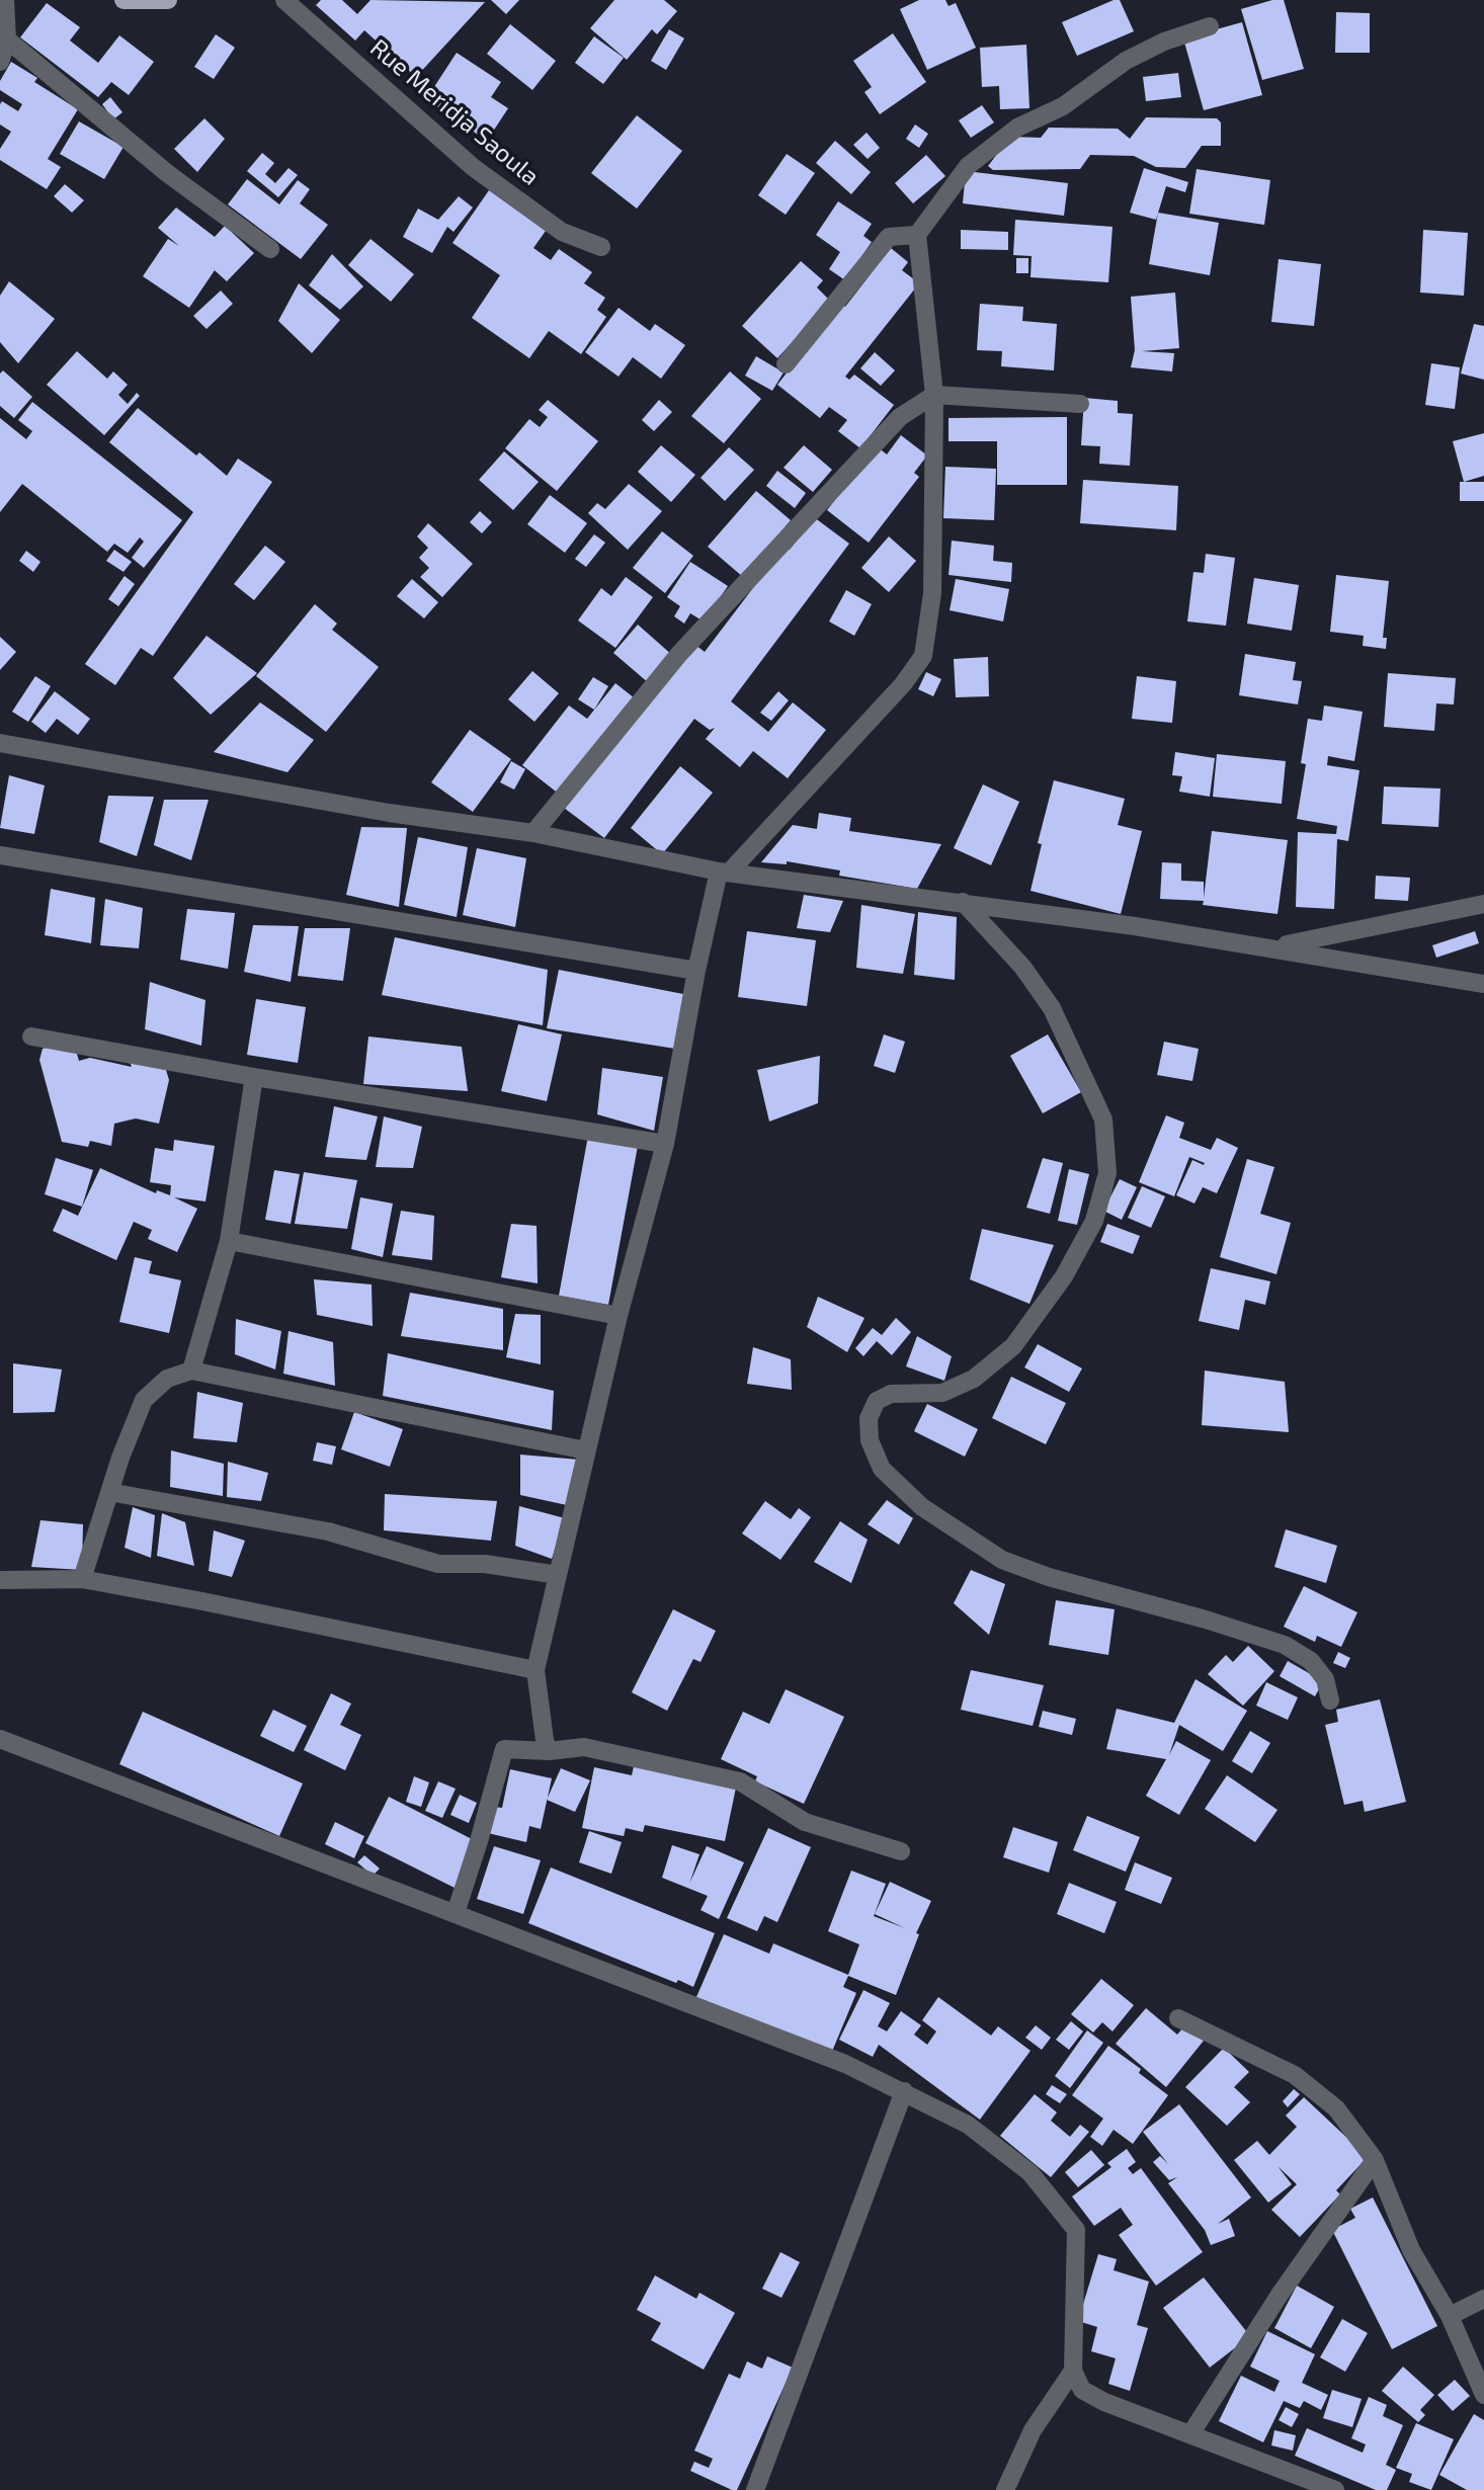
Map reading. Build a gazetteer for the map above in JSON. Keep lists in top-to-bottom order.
{
  "streets": {
    "street": ["Rue Meridja Saoula"]
  }
}
